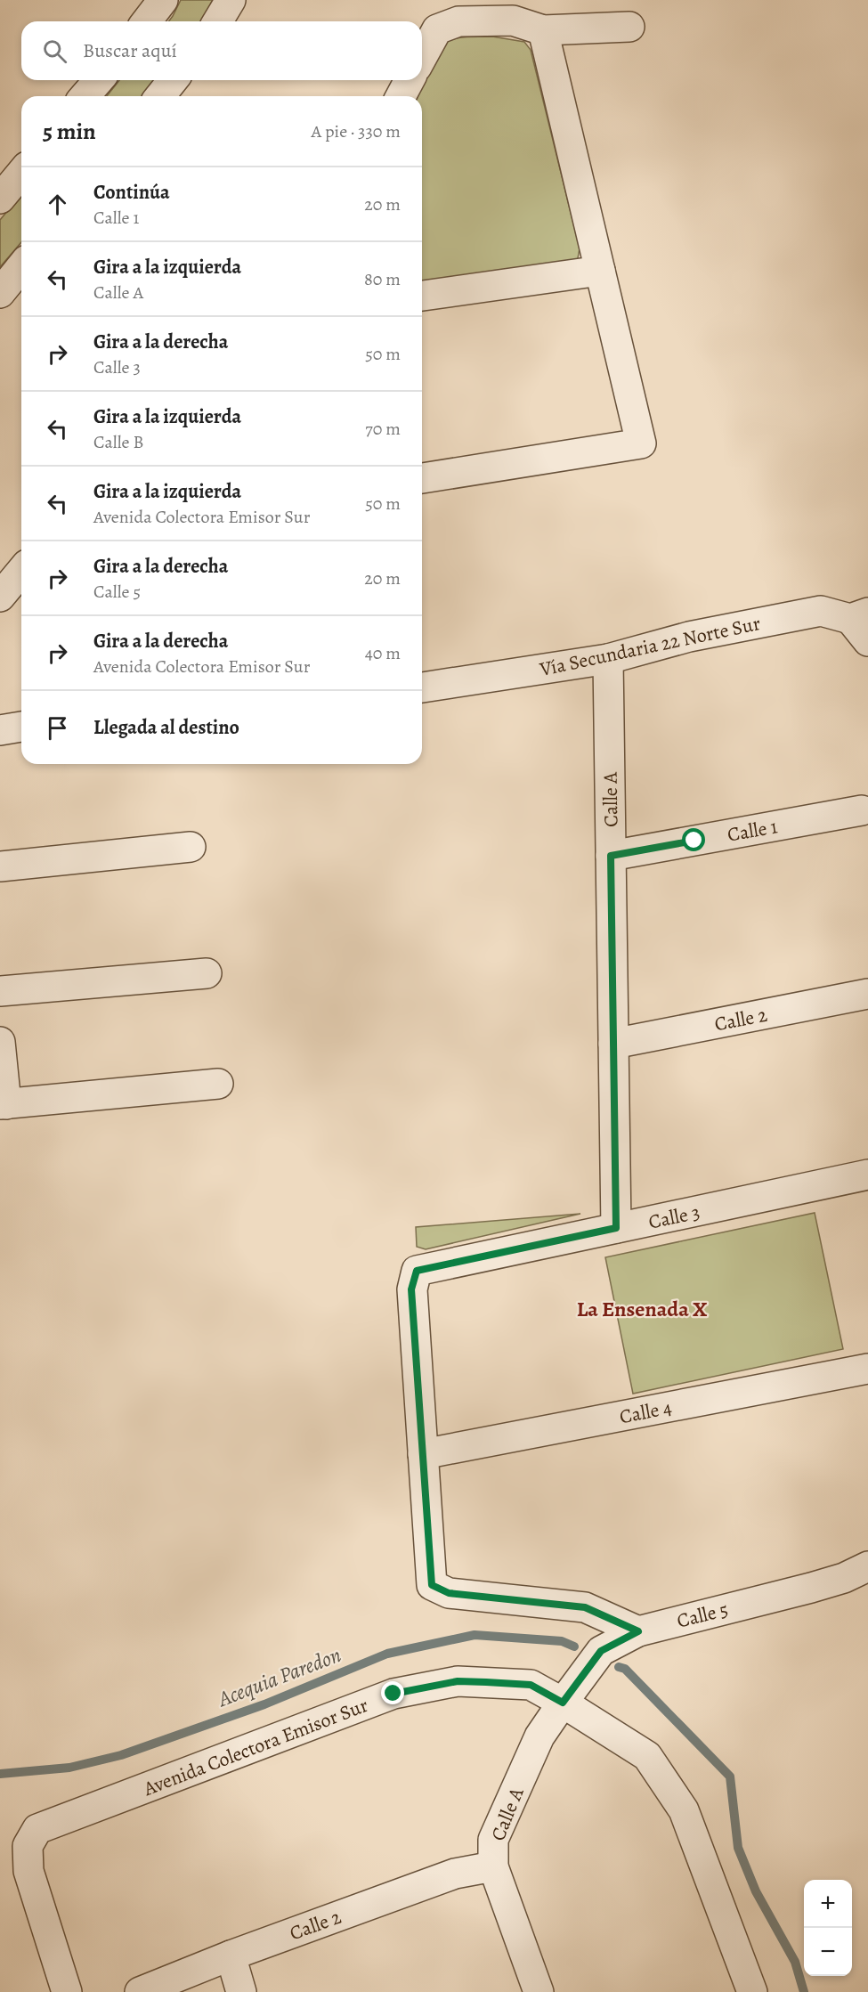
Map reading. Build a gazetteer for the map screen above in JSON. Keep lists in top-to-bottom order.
{
  "streets": {
    "street": [
      "Vía Secundaria 22 Norte Sur",
      "Calle A",
      "Calle 1",
      "Calle 2",
      "Calle 3",
      "Calle 4",
      "Calle 5",
      "Avenida Colectora Emisor Sur"
    ]
  },
  "crossings": [
    ["Vía Secundaria 22 Norte Sur", "Calle A"],
    ["Calle A", "Calle 1"],
    ["Calle A", "Calle 2"],
    ["Calle A", "Calle 3"],
    ["Calle A", "Calle 5"],
    ["Calle A", "Avenida Colectora Emisor Sur"],
    ["Calle 3", "Calle 4"],
    ["Calle 5", "Avenida Colectora Emisor Sur"]
  ],
  "districts": ["La Ensenada X"],
  "water": ["Acequia Paredon"],
  "page": {
    "search": "Buscar aquí",
    "heading": ["5 min", "A pie · 330 m"],
    "list": [
      ["Continúa", "Calle 1", "20 m"],
      ["Gira a la izquierda", "Calle A", "80 m"],
      ["Gira a la derecha", "Calle 3", "50 m"],
      ["Gira a la izquierda", "Calle B", "70 m"],
      ["Gira a la izquierda", "Avenida Colectora Emisor Sur", "50 m"],
      ["Gira a la derecha", "Calle 5", "20 m"],
      ["Gira a la derecha", "Avenida Colectora Emisor Sur", "40 m"],
      "Llegada al destino"
    ],
    "map_buttons": ["+", "−"]
  }
}
